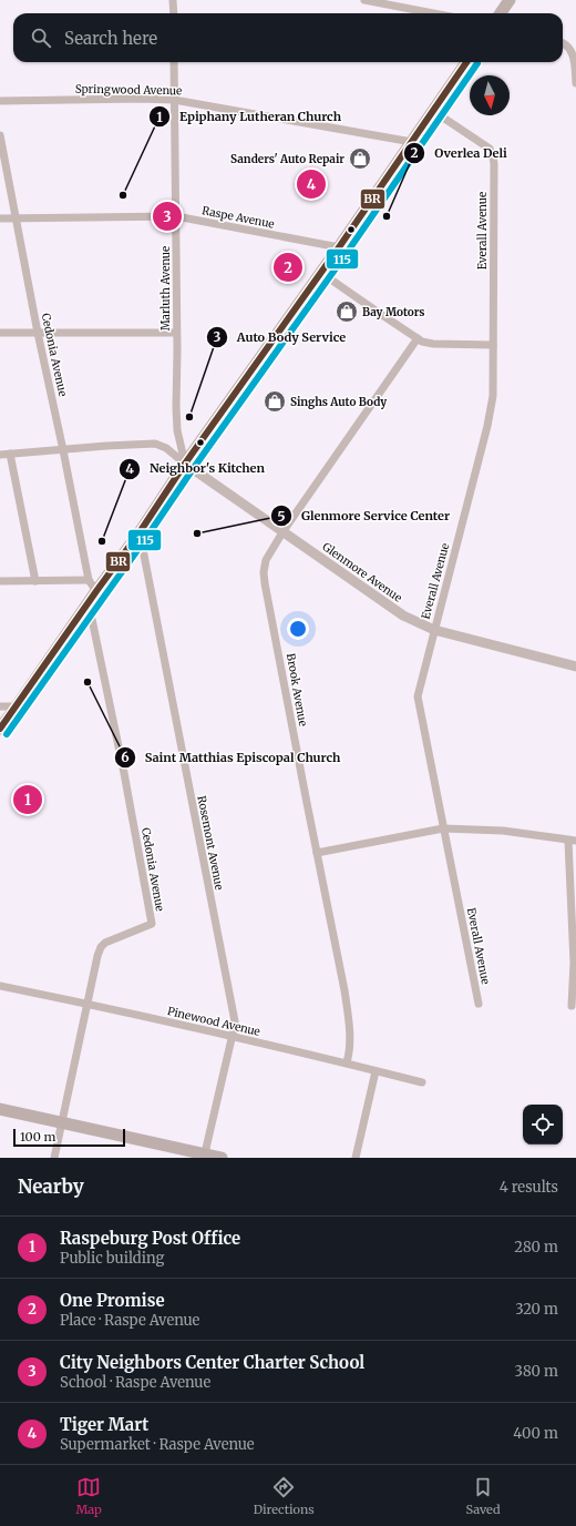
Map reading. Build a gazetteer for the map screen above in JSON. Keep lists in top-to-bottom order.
{
  "streets": {
    "street": [
      "Springwood Avenue",
      "Raspe Avenue",
      "Everall Avenue",
      "Marluth Avenue",
      "Cedonia Avenue",
      "Glenmore Avenue",
      "Brook Avenue",
      "Rosemont Avenue",
      "Pinewood Avenue"
    ]
  },
  "crossings": [
    ["Springwood Avenue", "Marluth Avenue"],
    ["Raspe Avenue", "Marluth Avenue"],
    ["Raspe Avenue", "Cedonia Avenue"],
    ["Everall Avenue", "Glenmore Avenue"],
    ["Marluth Avenue", "Glenmore Avenue"],
    ["Cedonia Avenue", "Glenmore Avenue"],
    ["Cedonia Avenue", "Pinewood Avenue"],
    ["Glenmore Avenue", "Brook Avenue"],
    ["Brook Avenue", "Pinewood Avenue"],
    ["Rosemont Avenue", "Pinewood Avenue"]
  ],
  "places": {
    "shop": ["Sanders' Auto Repair", "Bay Motors", "Singhs Auto Body"],
    "other": [
      "Epiphany Lutheran Church",
      "Overlea Deli",
      "Auto Body Service",
      "Glenmore Service Center",
      "Neighbor's Kitchen",
      "Saint Matthias Episcopal Church"
    ]
  },
  "lines": ["transit line BR", "transit line 115"],
  "scale_bar": "100 m",
  "north": "bottom",
  "page": {
    "search": "Search here",
    "pins": [
      "4",
      "3",
      "2",
      "1"
    ],
    "scale": "100 m",
    "heading": ["Nearby", "4 results"],
    "list": [
      {
        "mark": "1",
        "name": "Raspeburg Post Office",
        "note": "Public building",
        "value": "280 m"
      },
      {
        "mark": "2",
        "name": "One Promise",
        "note": "Place · Raspe Avenue",
        "value": "320 m"
      },
      {
        "mark": "3",
        "name": "City Neighbors Center Charter School",
        "note": "School · Raspe Avenue",
        "value": "380 m"
      },
      {
        "mark": "4",
        "name": "Tiger Mart",
        "note": "Supermarket · Raspe Avenue",
        "value": "400 m"
      }
    ],
    "nav": ["Map", "Directions", "Saved"]
  }
}
